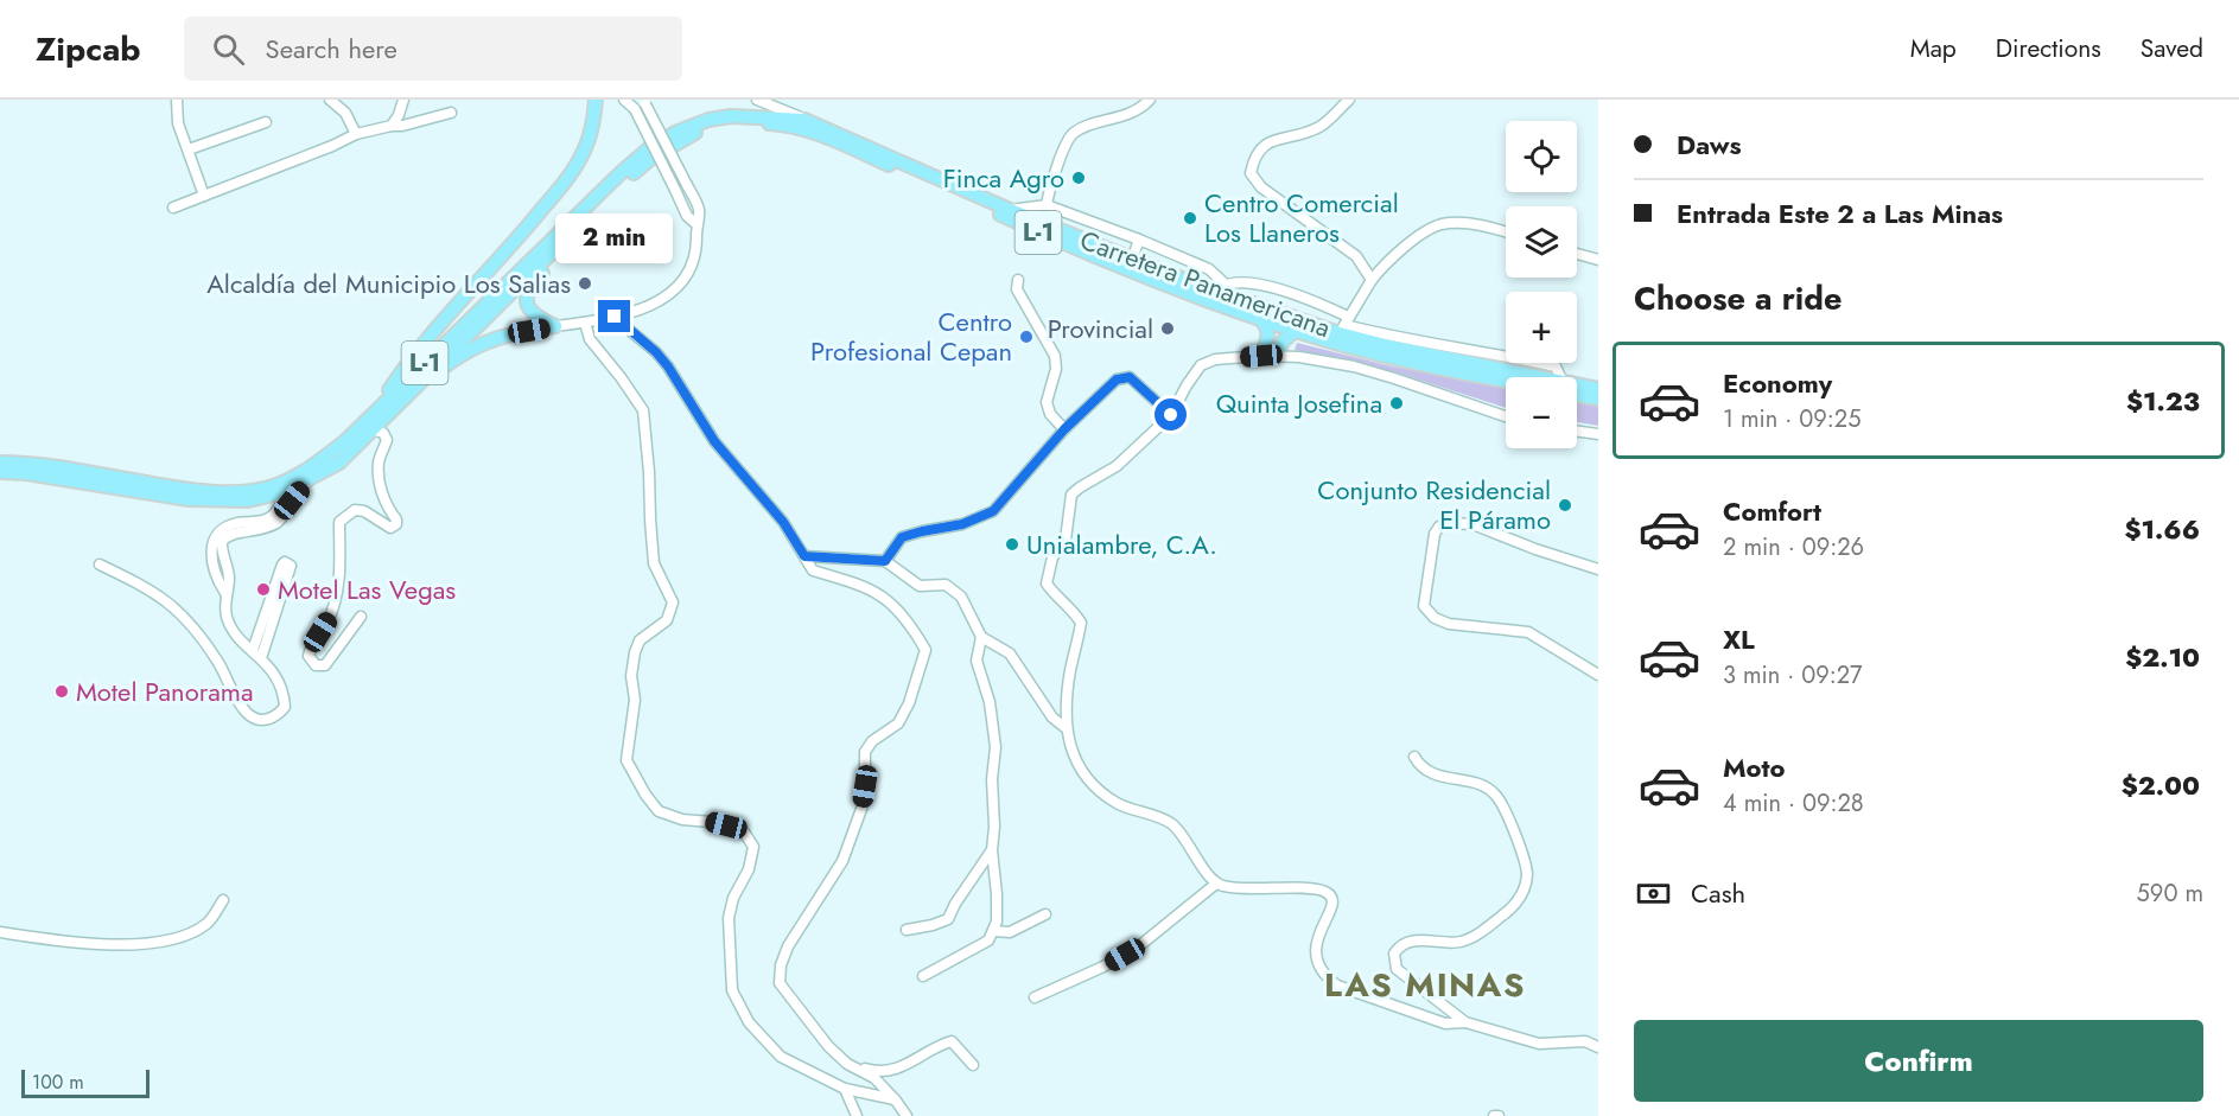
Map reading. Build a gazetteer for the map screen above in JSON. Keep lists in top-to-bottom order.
{
  "streets": {
    "main road": ["L-1", "Carretera Panamericana"]
  },
  "crossings": [
    ["L-1", "Carretera Panamericana"]
  ],
  "districts": ["LAS MINAS"],
  "places": [
    "Finca Agro",
    "Centro Comercial Los Llaneros",
    "Alcaldía del Municipio Los Salias",
    "Provincial",
    "Centro Profesional Cepan",
    "Quinta Josefina",
    "Conjunto Residencial El Páramo",
    "Unialambre, C.A.",
    "Motel Las Vegas",
    "Motel Panorama"
  ],
  "scale_bar": "100 m",
  "page": {
    "header": "Zipcab",
    "search": "Search here",
    "nav": ["Map", "Directions", "Saved"],
    "banner": ["Daws", "Entrada Este 2 a Las Minas"],
    "map_buttons": ["+", "−"],
    "bubble": "2 min",
    "heading": "Choose a ride",
    "list": [
      {
        "name": "Economy",
        "note": "1 min · 09:25",
        "value": "$1.23"
      },
      {
        "name": "Comfort",
        "note": "2 min · 09:26",
        "value": "$1.66"
      },
      {
        "name": "XL",
        "note": "3 min · 09:27",
        "value": "$2.10"
      },
      {
        "name": "Moto",
        "note": "4 min · 09:28",
        "value": "$2.00"
      }
    ],
    "pay": ["Cash", "590 m"],
    "buttons": "Confirm",
    "scale": "100 m"
  }
}
